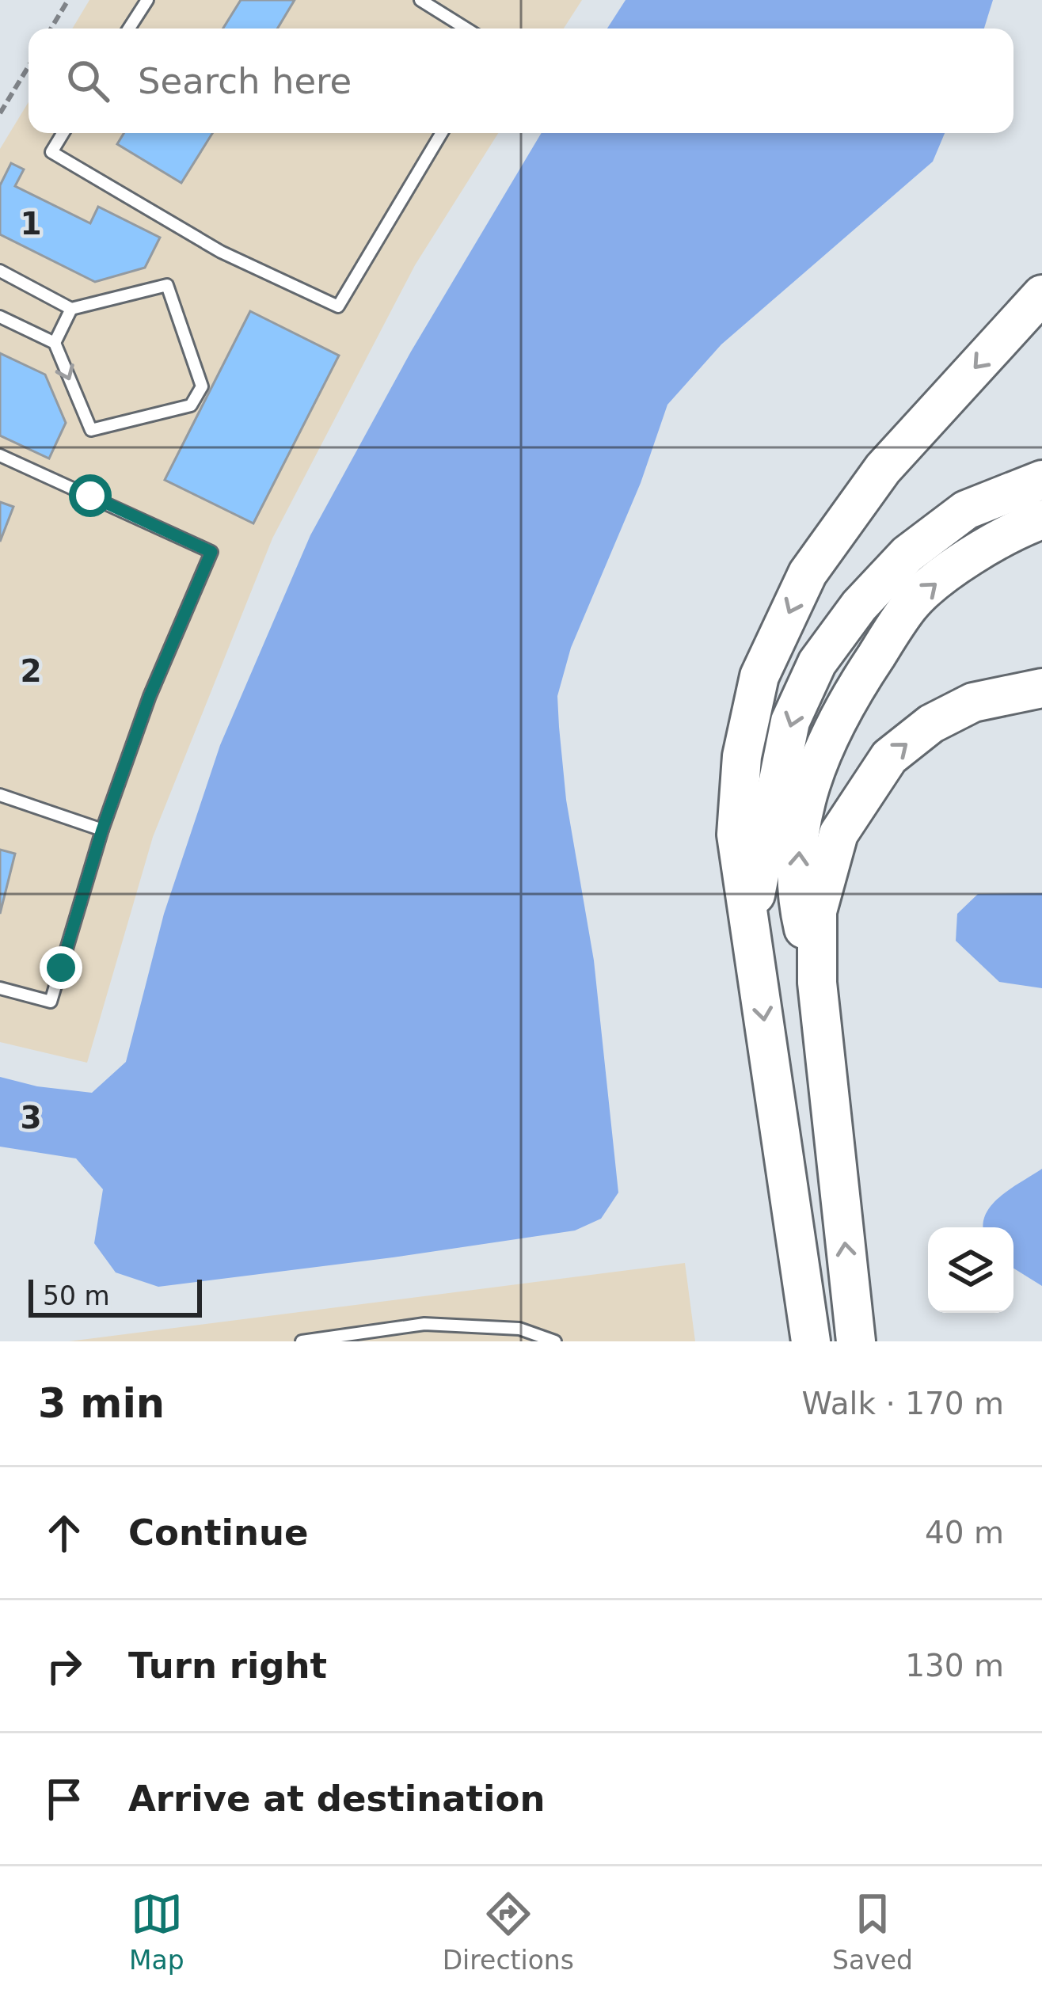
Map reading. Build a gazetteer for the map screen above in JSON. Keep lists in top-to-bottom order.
{
  "scale_bar": "50 m",
  "page": {
    "search": "Search here",
    "scale": "50 m",
    "heading": ["3 min", "Walk · 170 m"],
    "list": [
      ["Continue", "40 m"],
      ["Turn right", "130 m"],
      "Arrive at destination"
    ],
    "nav": ["Map", "Directions", "Saved"]
  },
  "grid": {
    "rows": ["1", "2", "3"]
  }
}
